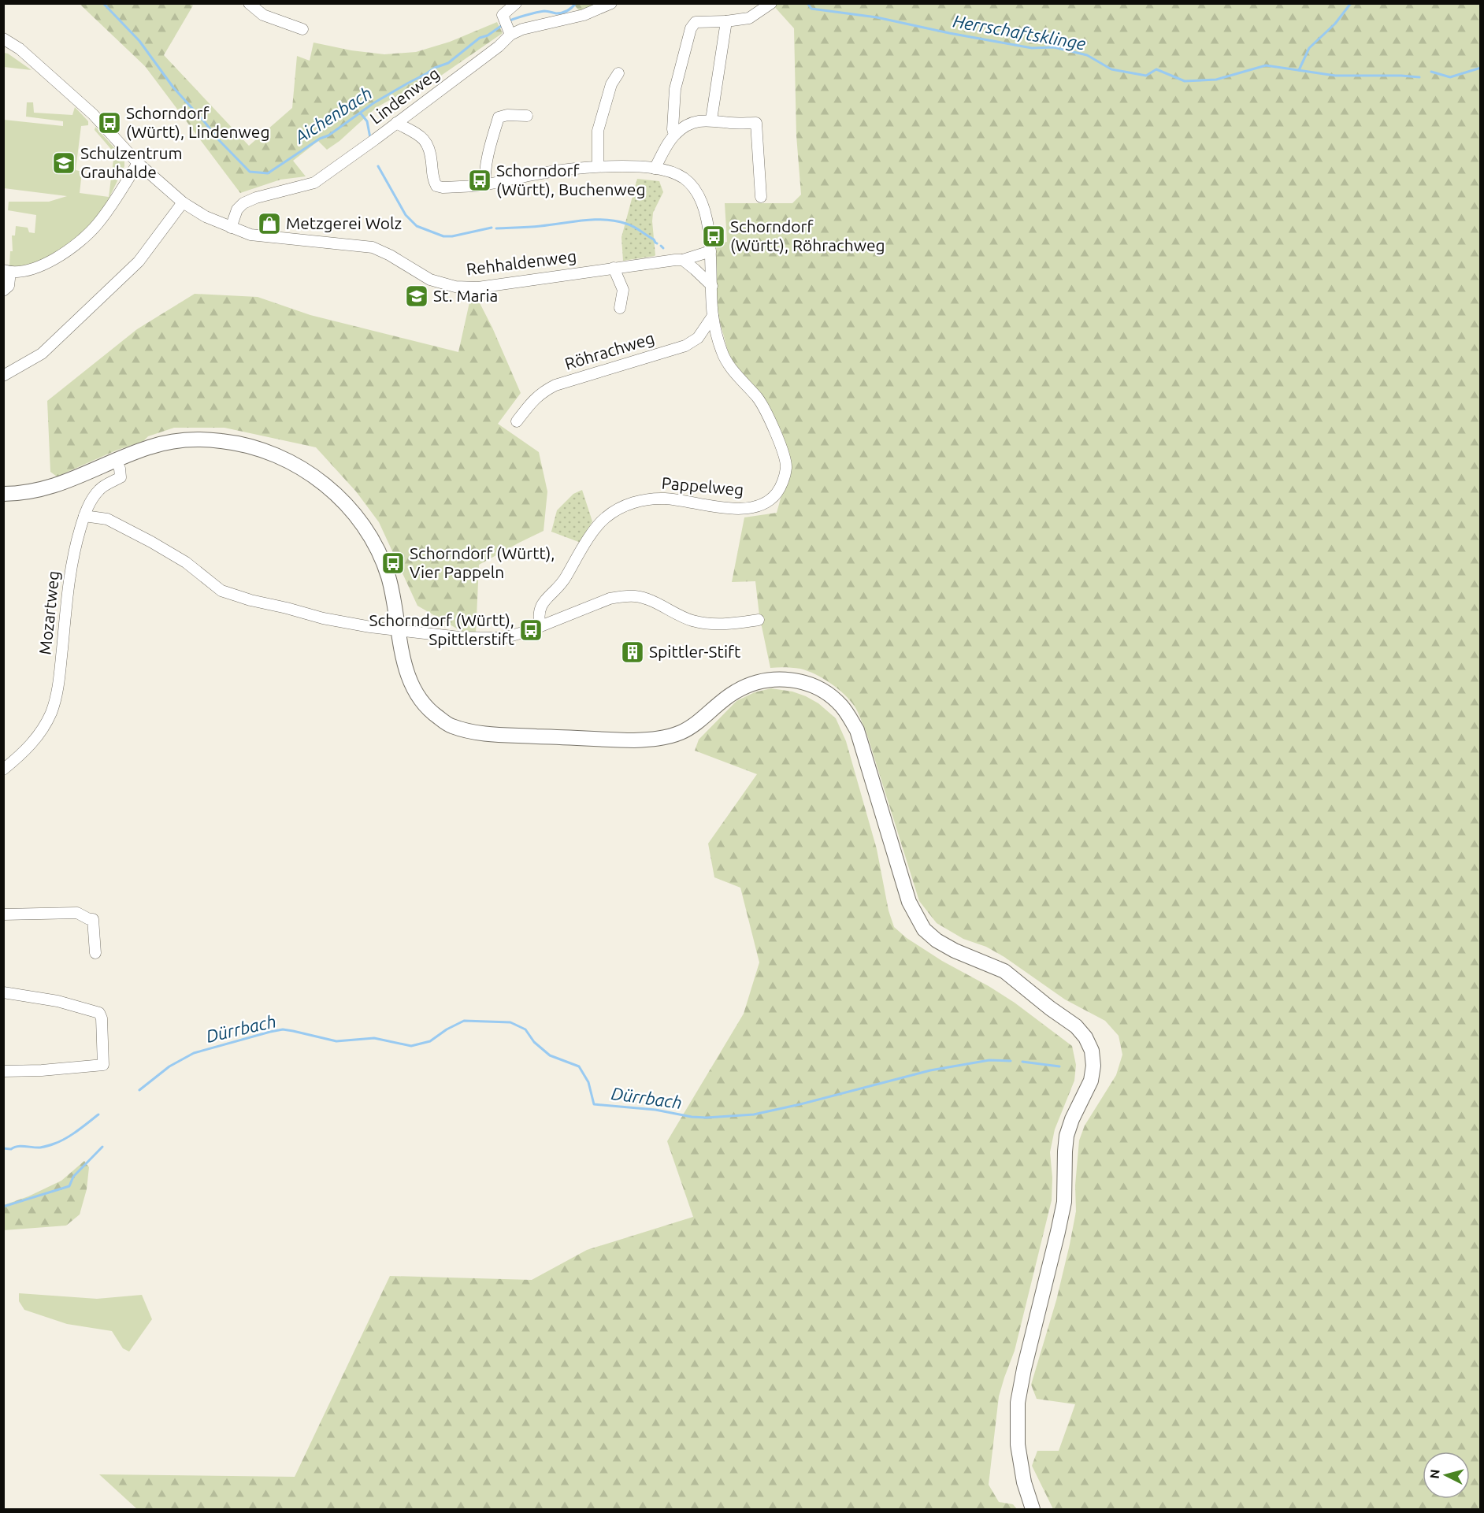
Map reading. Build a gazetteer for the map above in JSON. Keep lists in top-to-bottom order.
{
  "streets": {
    "street": [
      "Lindenweg",
      "Rehhaldenweg",
      "Röhrachweg",
      "Pappelweg",
      "Mozartweg"
    ]
  },
  "crossings": [
    ["Lindenweg", "Rehhaldenweg"],
    ["Lindenweg", "Pappelweg"],
    ["Rehhaldenweg", "Pappelweg"],
    ["Röhrachweg", "Pappelweg"]
  ],
  "water": ["Herrschaftsklinge", "Aichenbach", "Dürrbach"],
  "places": {
    "bus stop": [
      "Schorndorf (Württ), Lindenweg",
      "Schorndorf (Württ), Buchenweg",
      "Schorndorf (Württ), Röhrachweg",
      "Schorndorf (Württ), Vier Pappeln",
      "Schorndorf (Württ), Spittlerstift"
    ],
    "school or university": ["Schulzentrum Grauhalde", "St. Maria"],
    "shop": ["Metzgerei Wolz"],
    "building": ["Spittler-Stift"]
  },
  "north": "left"
}
